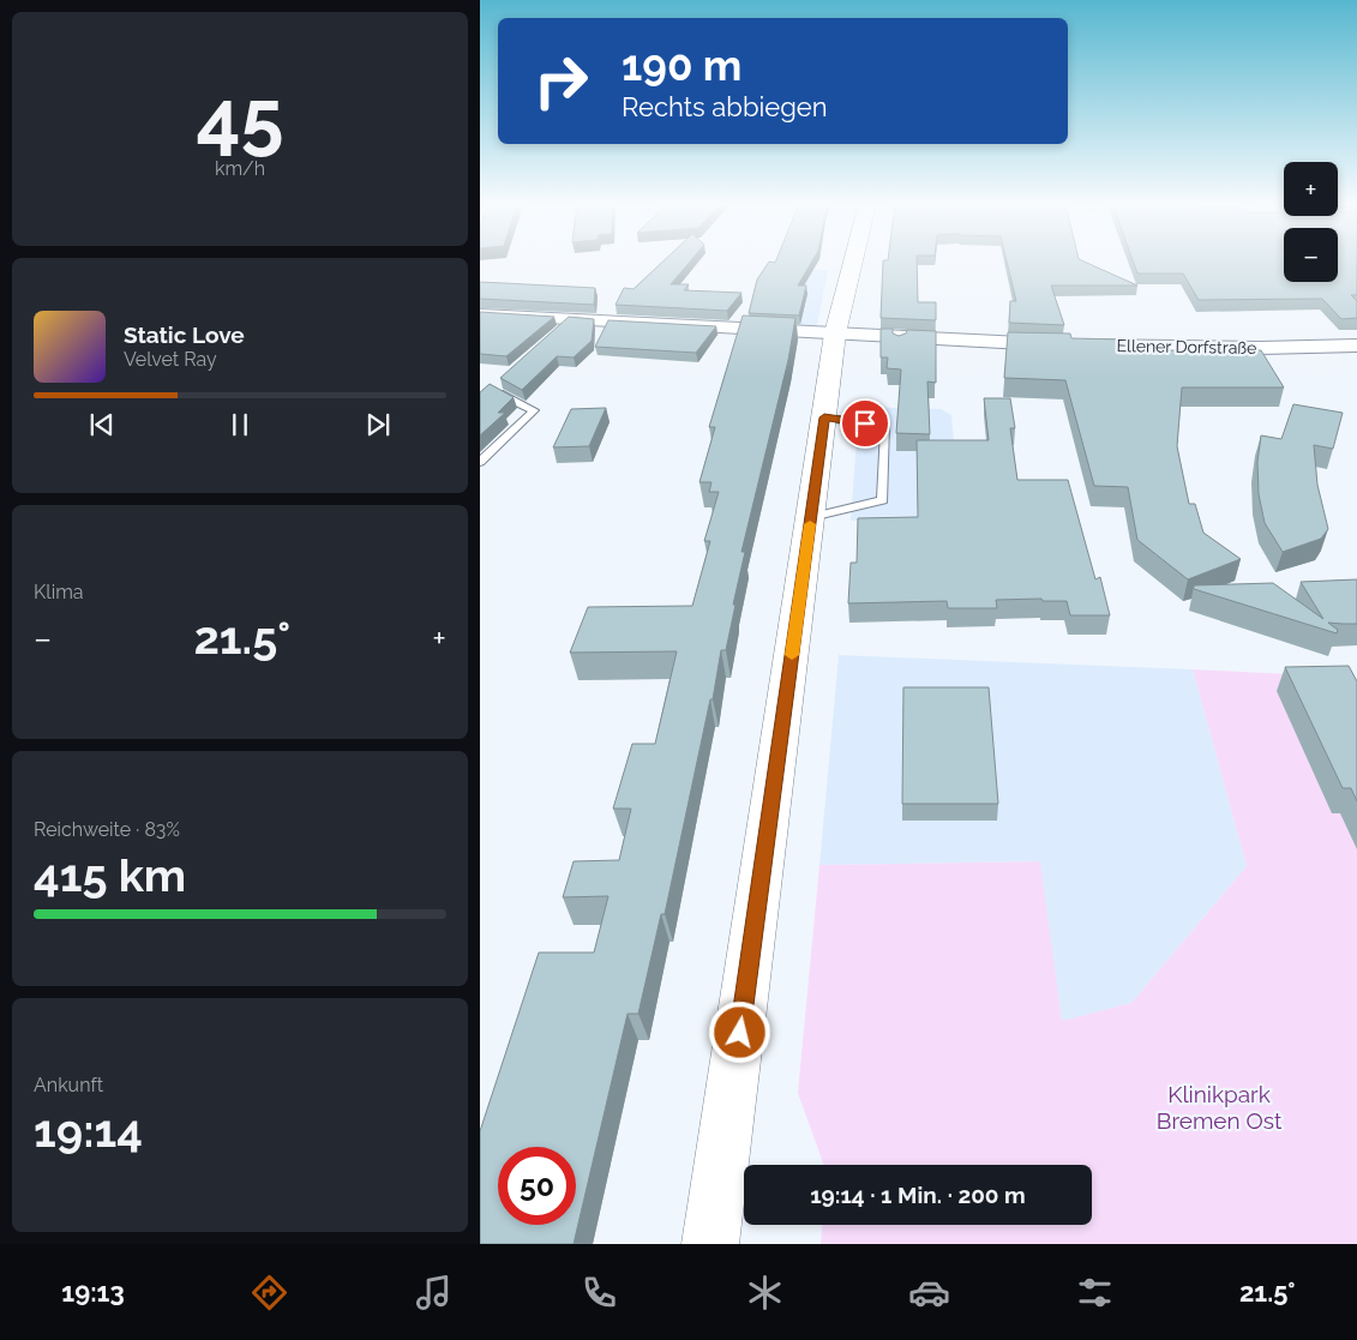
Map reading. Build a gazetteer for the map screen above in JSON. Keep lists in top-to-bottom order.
{
  "streets": {
    "street": ["Ellener Dorfstraße"]
  },
  "parks": ["Klinikpark Bremen Ost"],
  "page": {
    "tile": [
      ["45", "km/h"],
      "Klima",
      ["Reichweite · 83%", "415 km"],
      ["Ankunft", "19:14"]
    ],
    "turn": ["190 m", "Rechts abbiegen"],
    "map_buttons": ["+", "−"],
    "song": ["Static Love", "Velvet Ray"],
    "heat": ["−", "21.5°", "+"],
    "limit": "50",
    "trip": "19:14 · 1 Min. · 200 m",
    "tabs": ["19:13", "21.5°"]
  }
}
